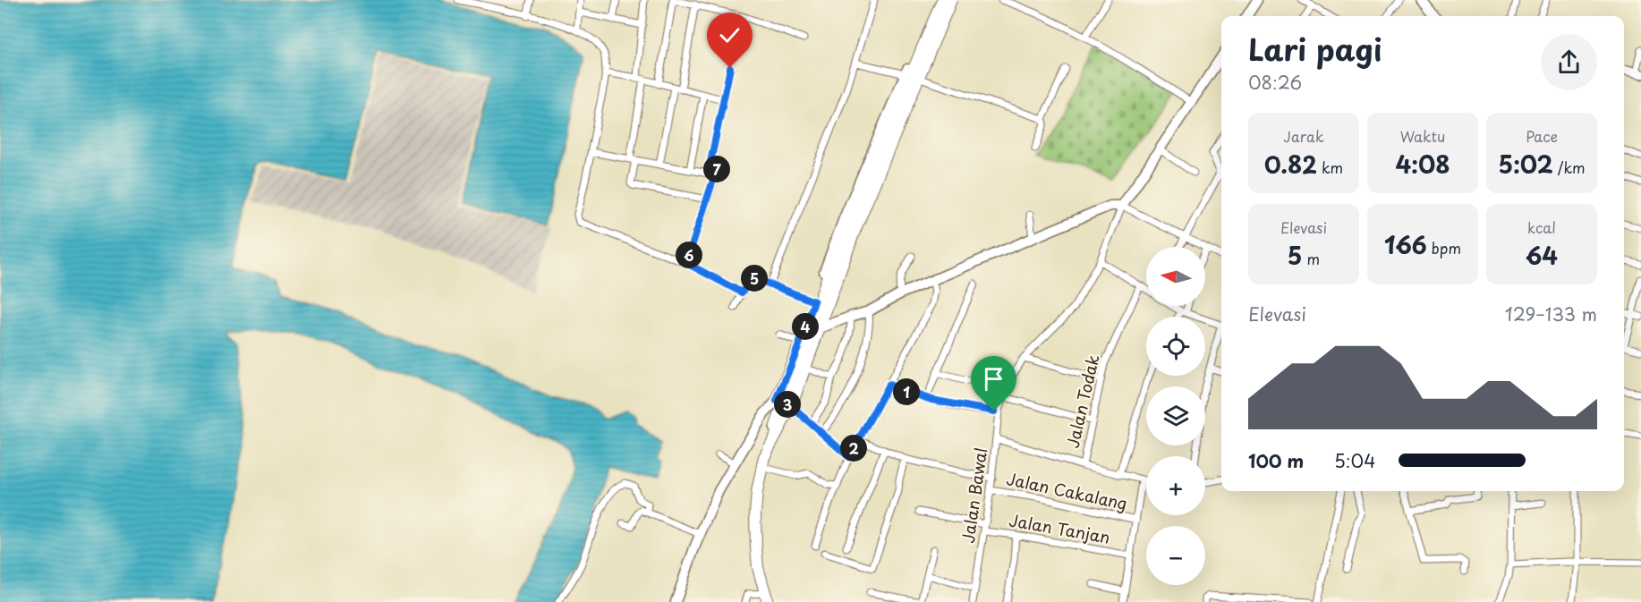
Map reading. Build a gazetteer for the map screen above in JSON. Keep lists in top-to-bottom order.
{
  "streets": {
    "street": [
      "Jalan Todak",
      "Jalan Cakalang",
      "Jalan Bawal",
      "Jalan Tanjan"
    ]
  },
  "crossings": [
    ["Jalan Cakalang", "Jalan Bawal"],
    ["Jalan Bawal", "Jalan Tanjan"]
  ],
  "north": "left",
  "page": {
    "heading": ["Lari pagi", "08:26"],
    "stats": [
      ["Jarak", "0.82 km"],
      ["Waktu", "4:08"],
      ["Pace", "5:02 /km"],
      ["Elevasi", "5 m"],
      ["166 bpm"],
      ["kcal", "64"]
    ],
    "pins": [
      "7",
      "6",
      "5",
      "4",
      "1",
      "3",
      "2"
    ],
    "map_buttons": ["+", "−"],
    "chart": ["Elevasi", "129–133 m"],
    "list": [
      {
        "name": "100 m",
        "note": "5:04"
      }
    ]
  }
}
